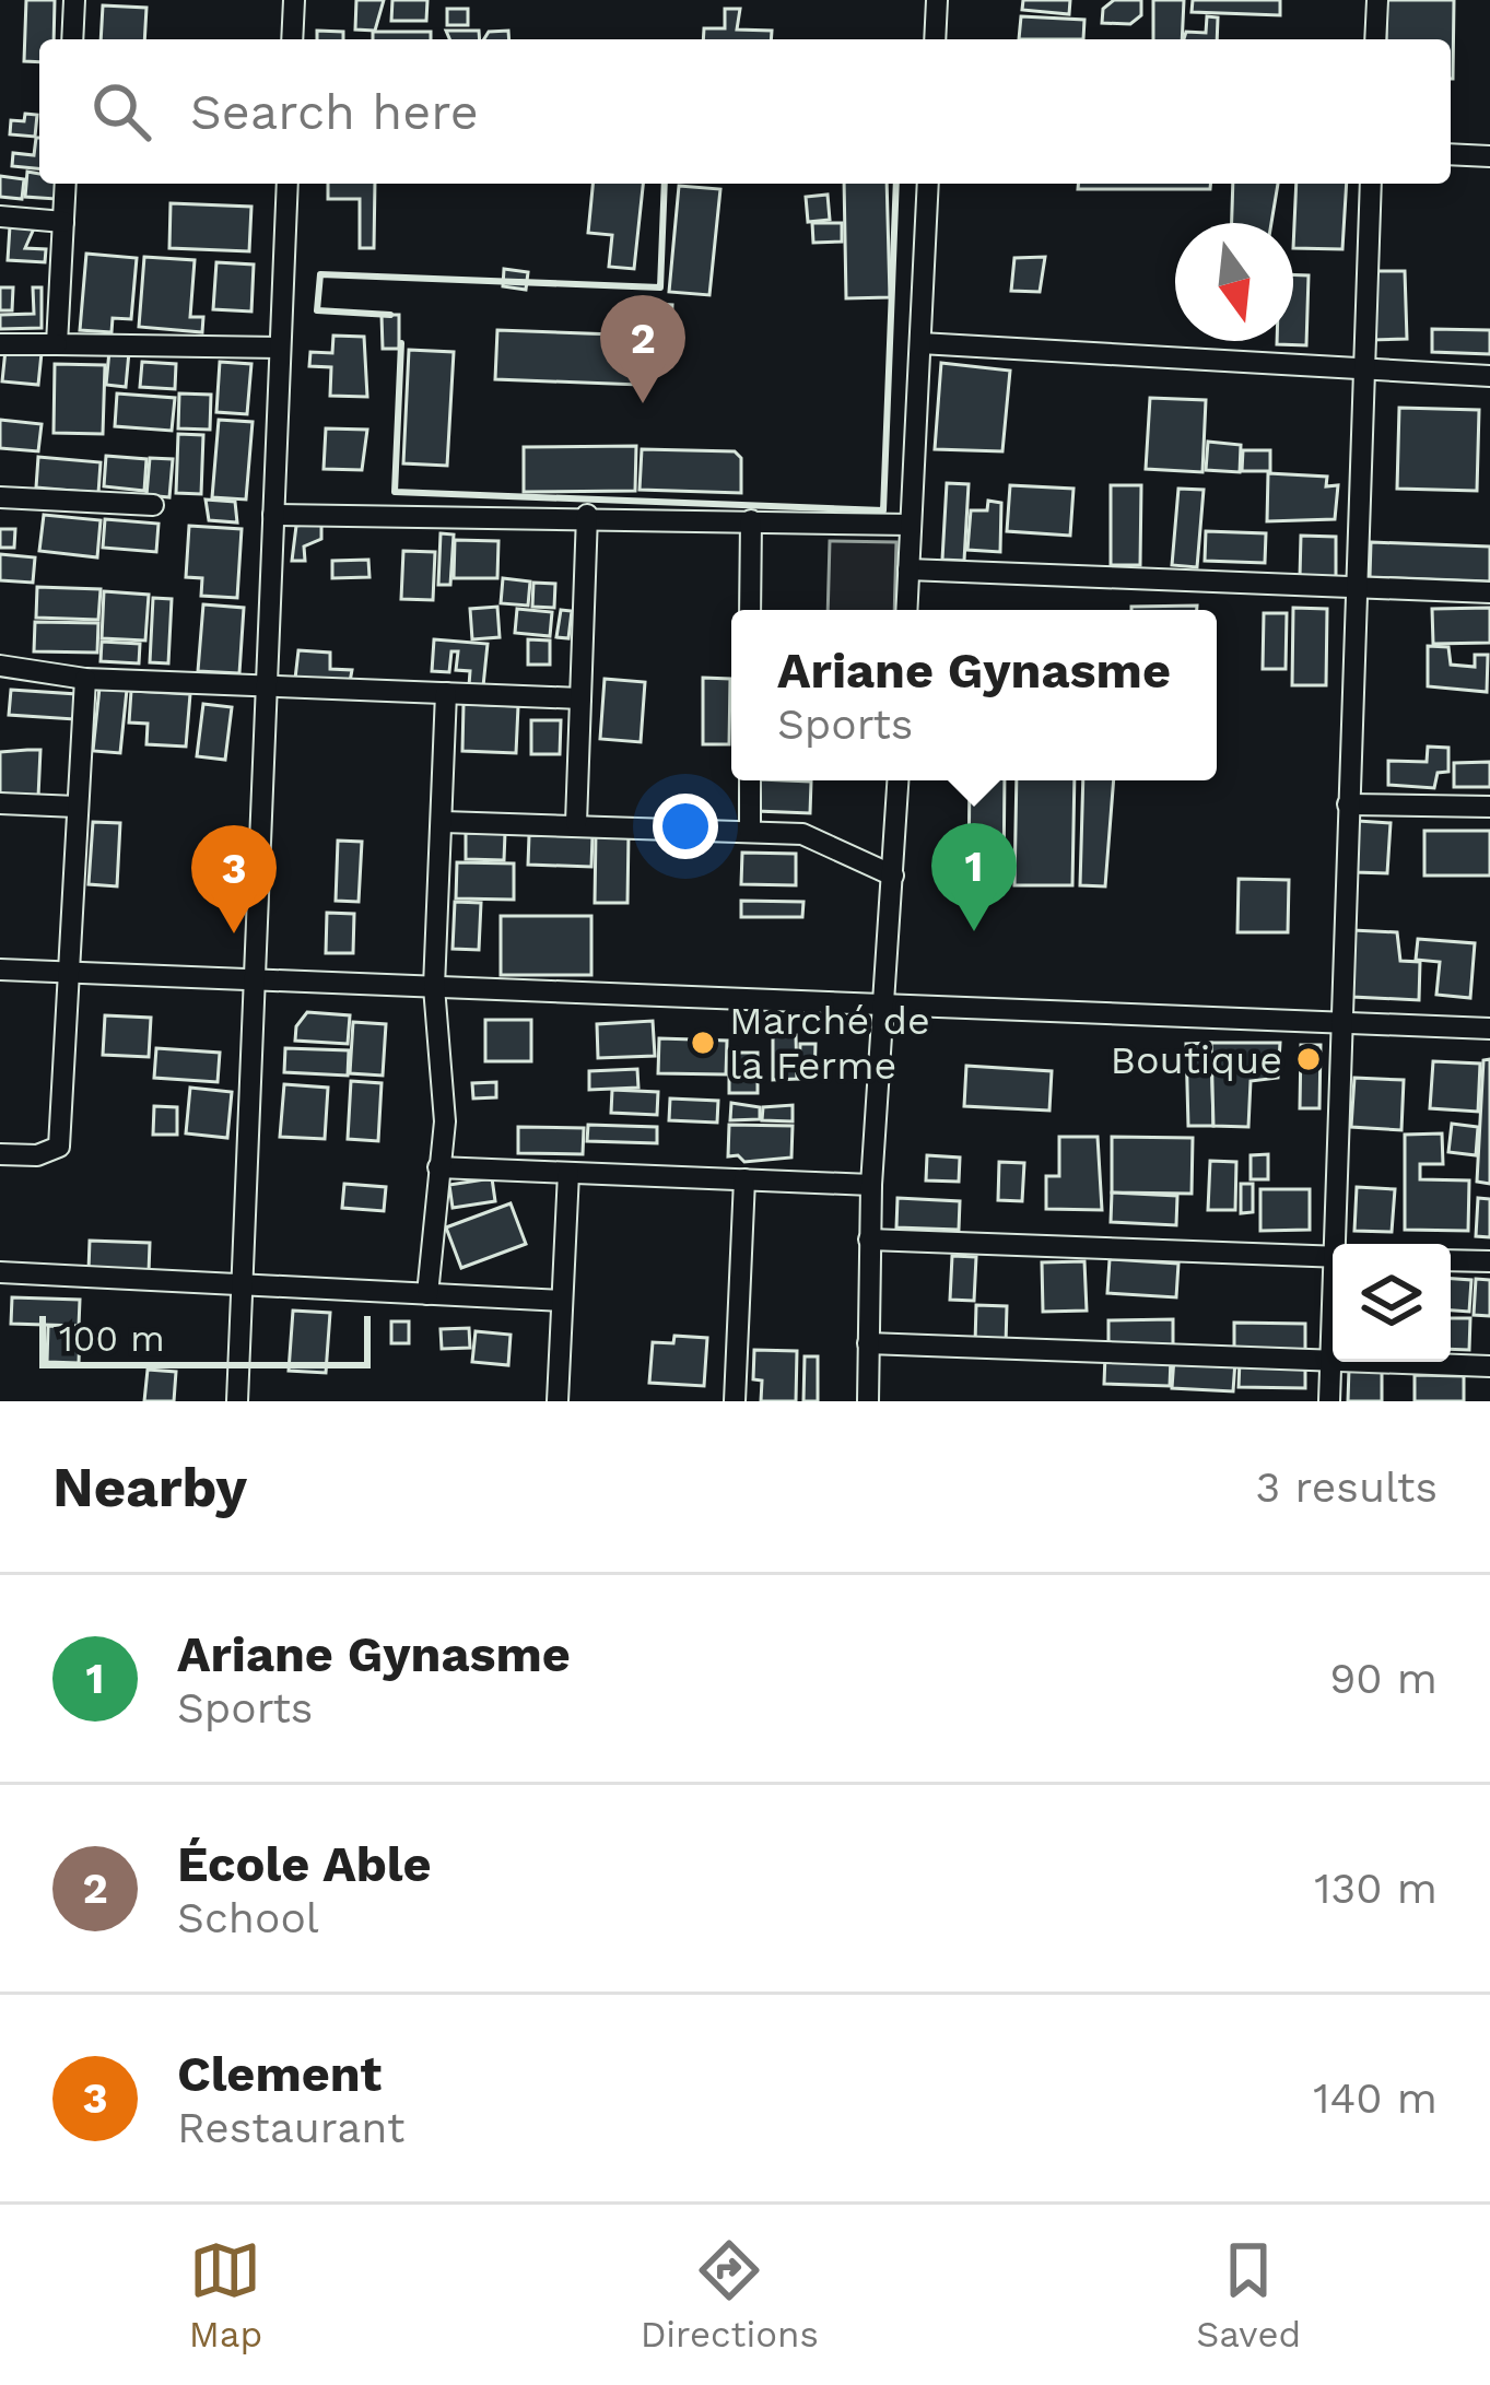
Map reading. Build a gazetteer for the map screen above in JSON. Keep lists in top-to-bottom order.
{
  "places": ["Marché de la Ferme", "Boutique"],
  "scale_bar": "100 m",
  "north": "bottom",
  "page": {
    "search": "Search here",
    "pins": ["2", "1", "3"],
    "popup": ["Ariane Gynasme", "Sports"],
    "scale": "100 m",
    "heading": ["Nearby", "3 results"],
    "list": [
      {
        "mark": "1",
        "name": "Ariane Gynasme",
        "note": "Sports",
        "value": "90 m"
      },
      {
        "mark": "2",
        "name": "École Able",
        "note": "School",
        "value": "130 m"
      },
      {
        "mark": "3",
        "name": "Clement",
        "note": "Restaurant",
        "value": "140 m"
      }
    ],
    "nav": ["Map", "Directions", "Saved"]
  }
}
